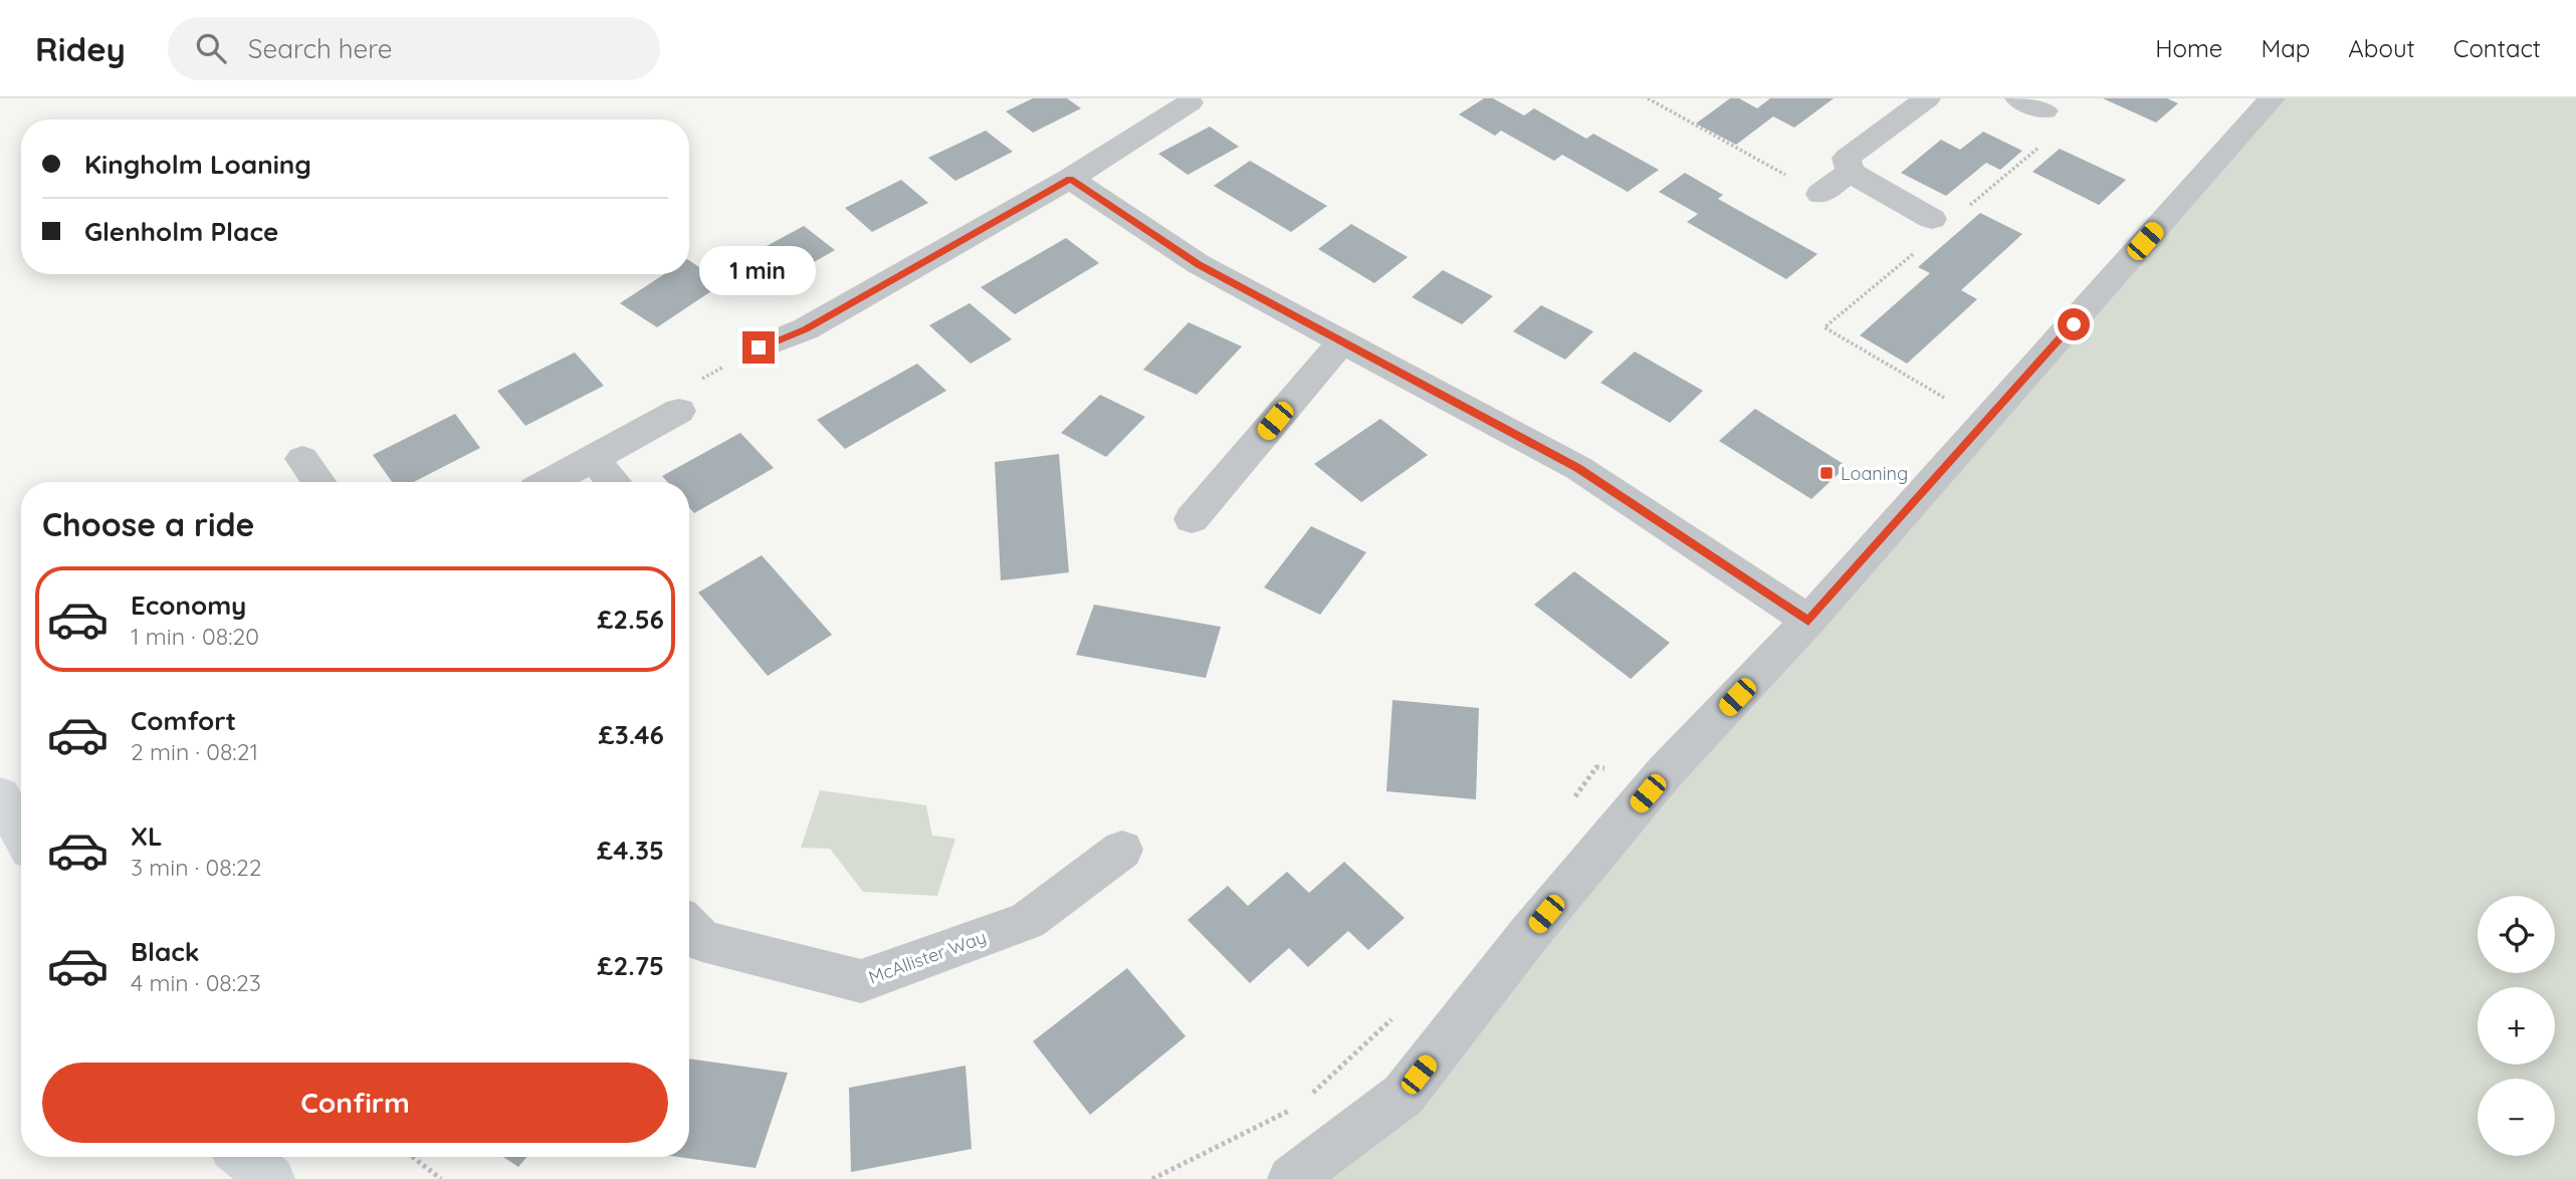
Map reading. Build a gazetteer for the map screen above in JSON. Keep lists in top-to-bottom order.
{
  "streets": {
    "street": ["McAllister Way"]
  },
  "places": {
    "transit": ["Loaning"]
  },
  "page": {
    "header": "Ridey",
    "search": "Search here",
    "nav": [
      "Home",
      "Map",
      "About",
      "Contact"
    ],
    "banner": ["Kingholm Loaning", "Glenholm Place"],
    "bubble": "1 min",
    "heading": "Choose a ride",
    "list": [
      {
        "name": "Economy",
        "note": "1 min · 08:20",
        "value": "£2.56"
      },
      {
        "name": "Comfort",
        "note": "2 min · 08:21",
        "value": "£3.46"
      },
      {
        "name": "XL",
        "note": "3 min · 08:22",
        "value": "£4.35"
      },
      {
        "name": "Black",
        "note": "4 min · 08:23",
        "value": "£2.75"
      }
    ],
    "map_buttons": ["+", "−"],
    "buttons": "Confirm"
  }
}
